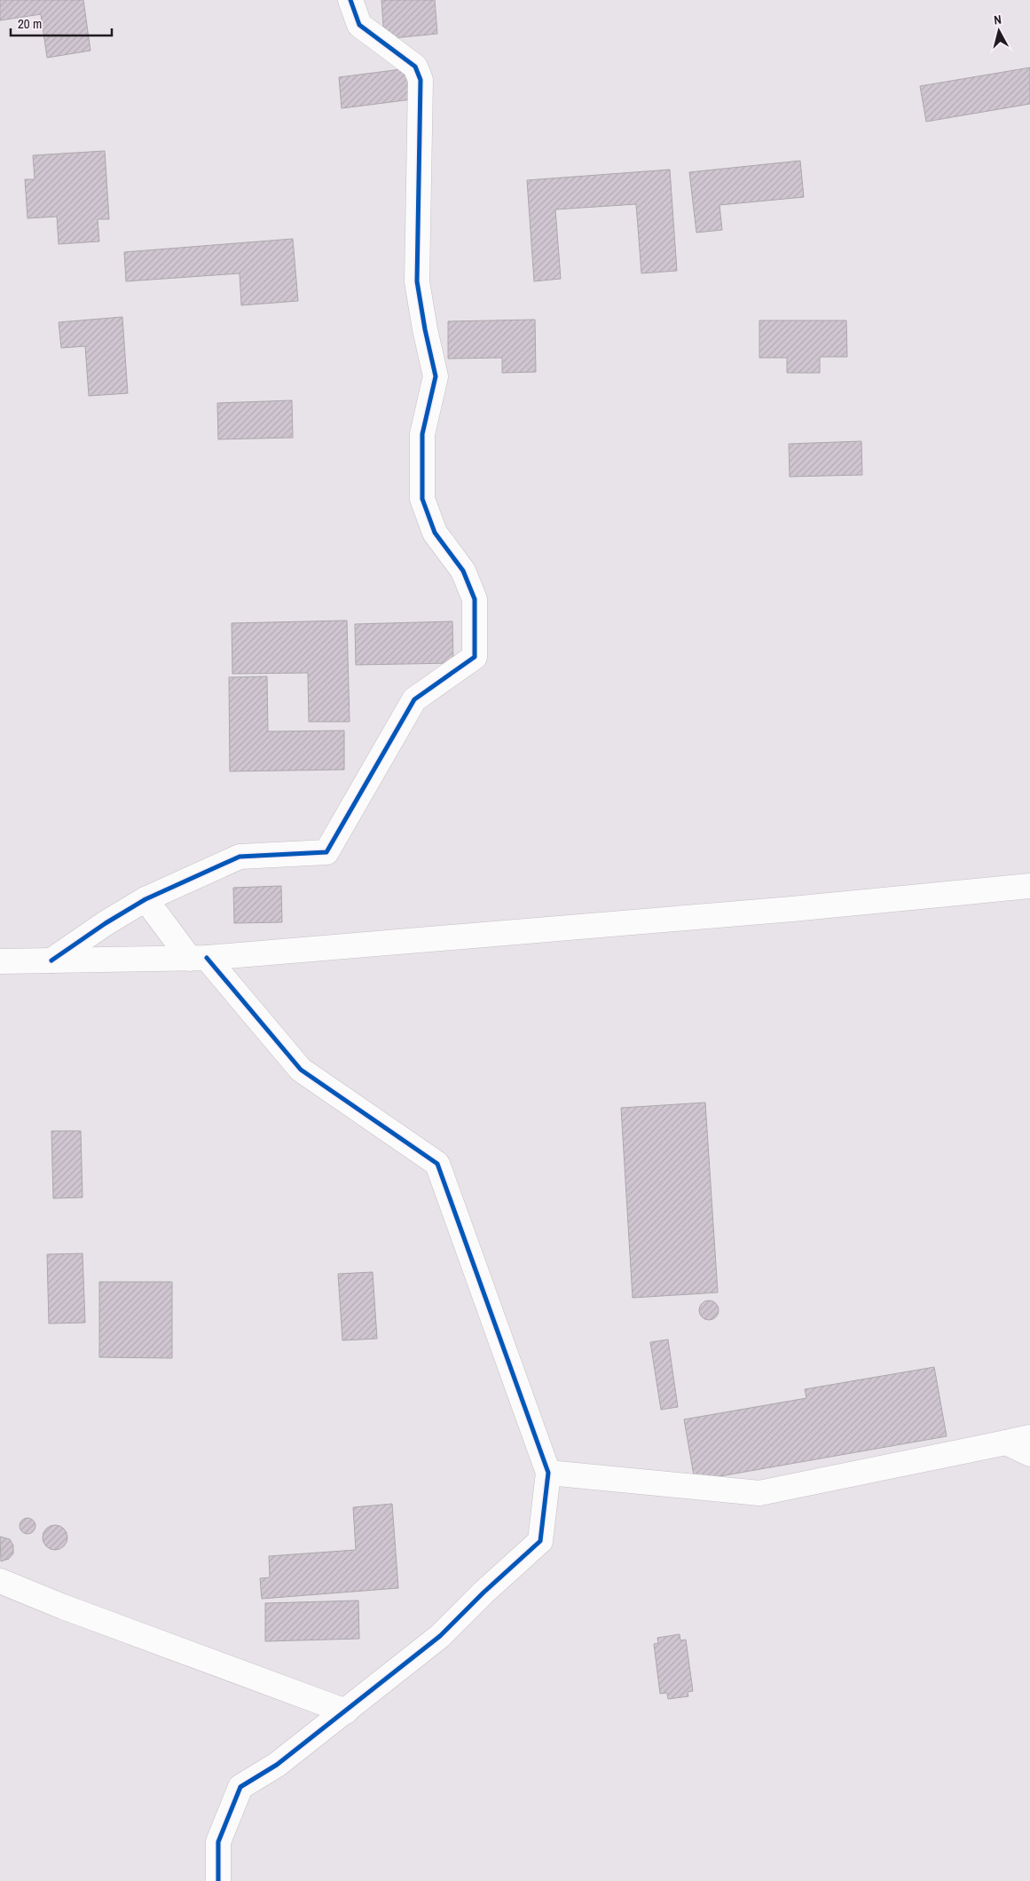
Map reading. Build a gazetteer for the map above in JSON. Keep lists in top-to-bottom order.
{
  "scale_bar": "20 m",
  "north": "top"
}
